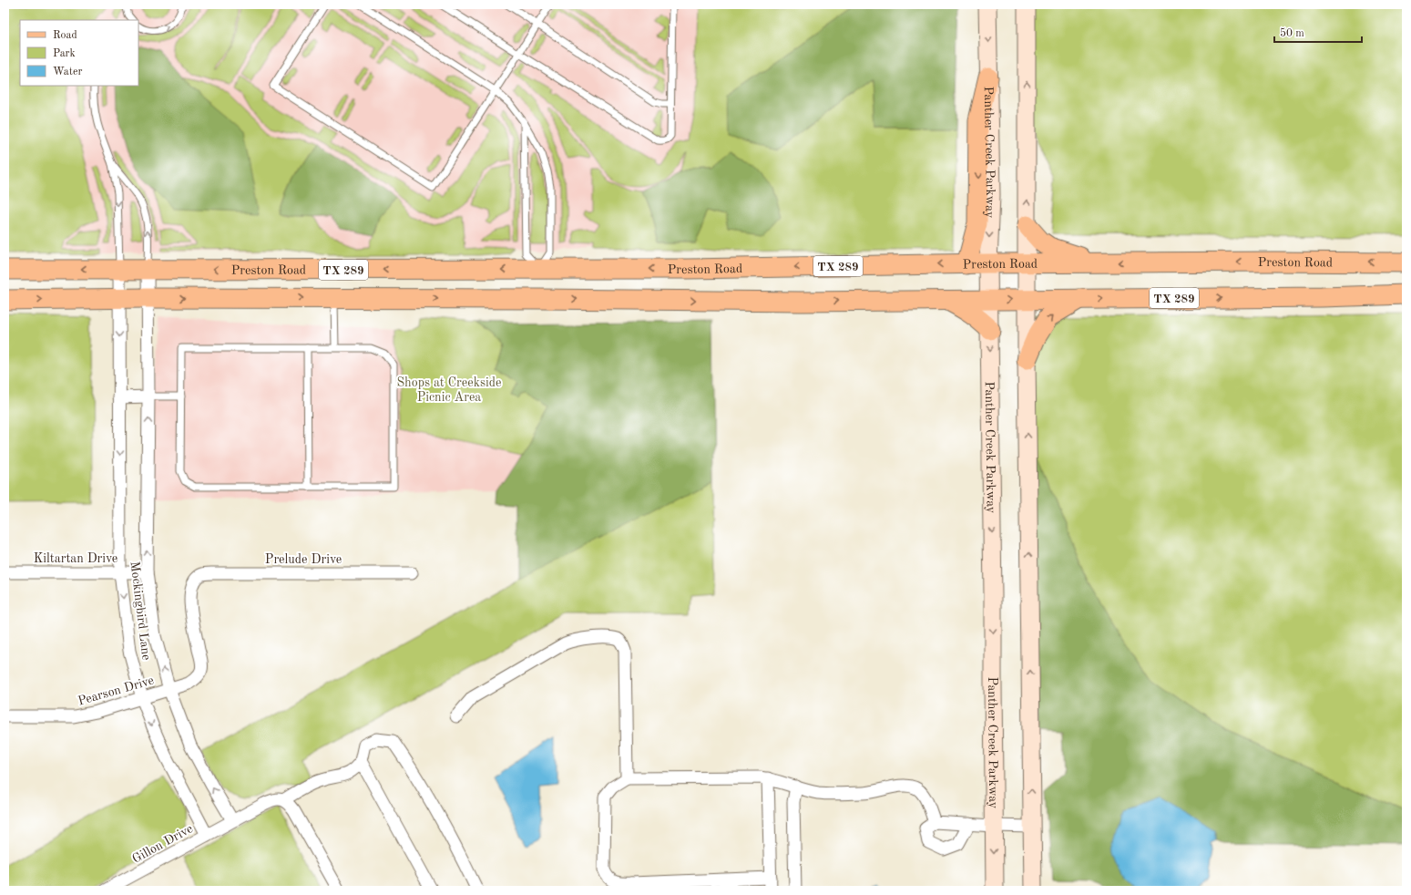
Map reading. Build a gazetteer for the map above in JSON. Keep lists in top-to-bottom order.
{
  "streets": {
    "main road": ["Panther Creek Parkway", "Preston Road", "TX 289"],
    "street": [
      "Kiltartan Drive",
      "Prelude Drive",
      "Mockingbird Lane",
      "Pearson Drive",
      "Gillon Drive"
    ]
  },
  "crossings": [
    ["Panther Creek Parkway", "Preston Road"],
    ["Panther Creek Parkway", "TX 289"],
    ["Preston Road", "Mockingbird Lane"],
    ["TX 289", "Mockingbird Lane"],
    ["Kiltartan Drive", "Mockingbird Lane"],
    ["Prelude Drive", "Pearson Drive"],
    ["Mockingbird Lane", "Pearson Drive"],
    ["Mockingbird Lane", "Gillon Drive"]
  ],
  "parks": ["Shops at Creekside Picnic Area"],
  "legend": ["Road", "Park", "Water"],
  "scale_bar": "50 m"
}
